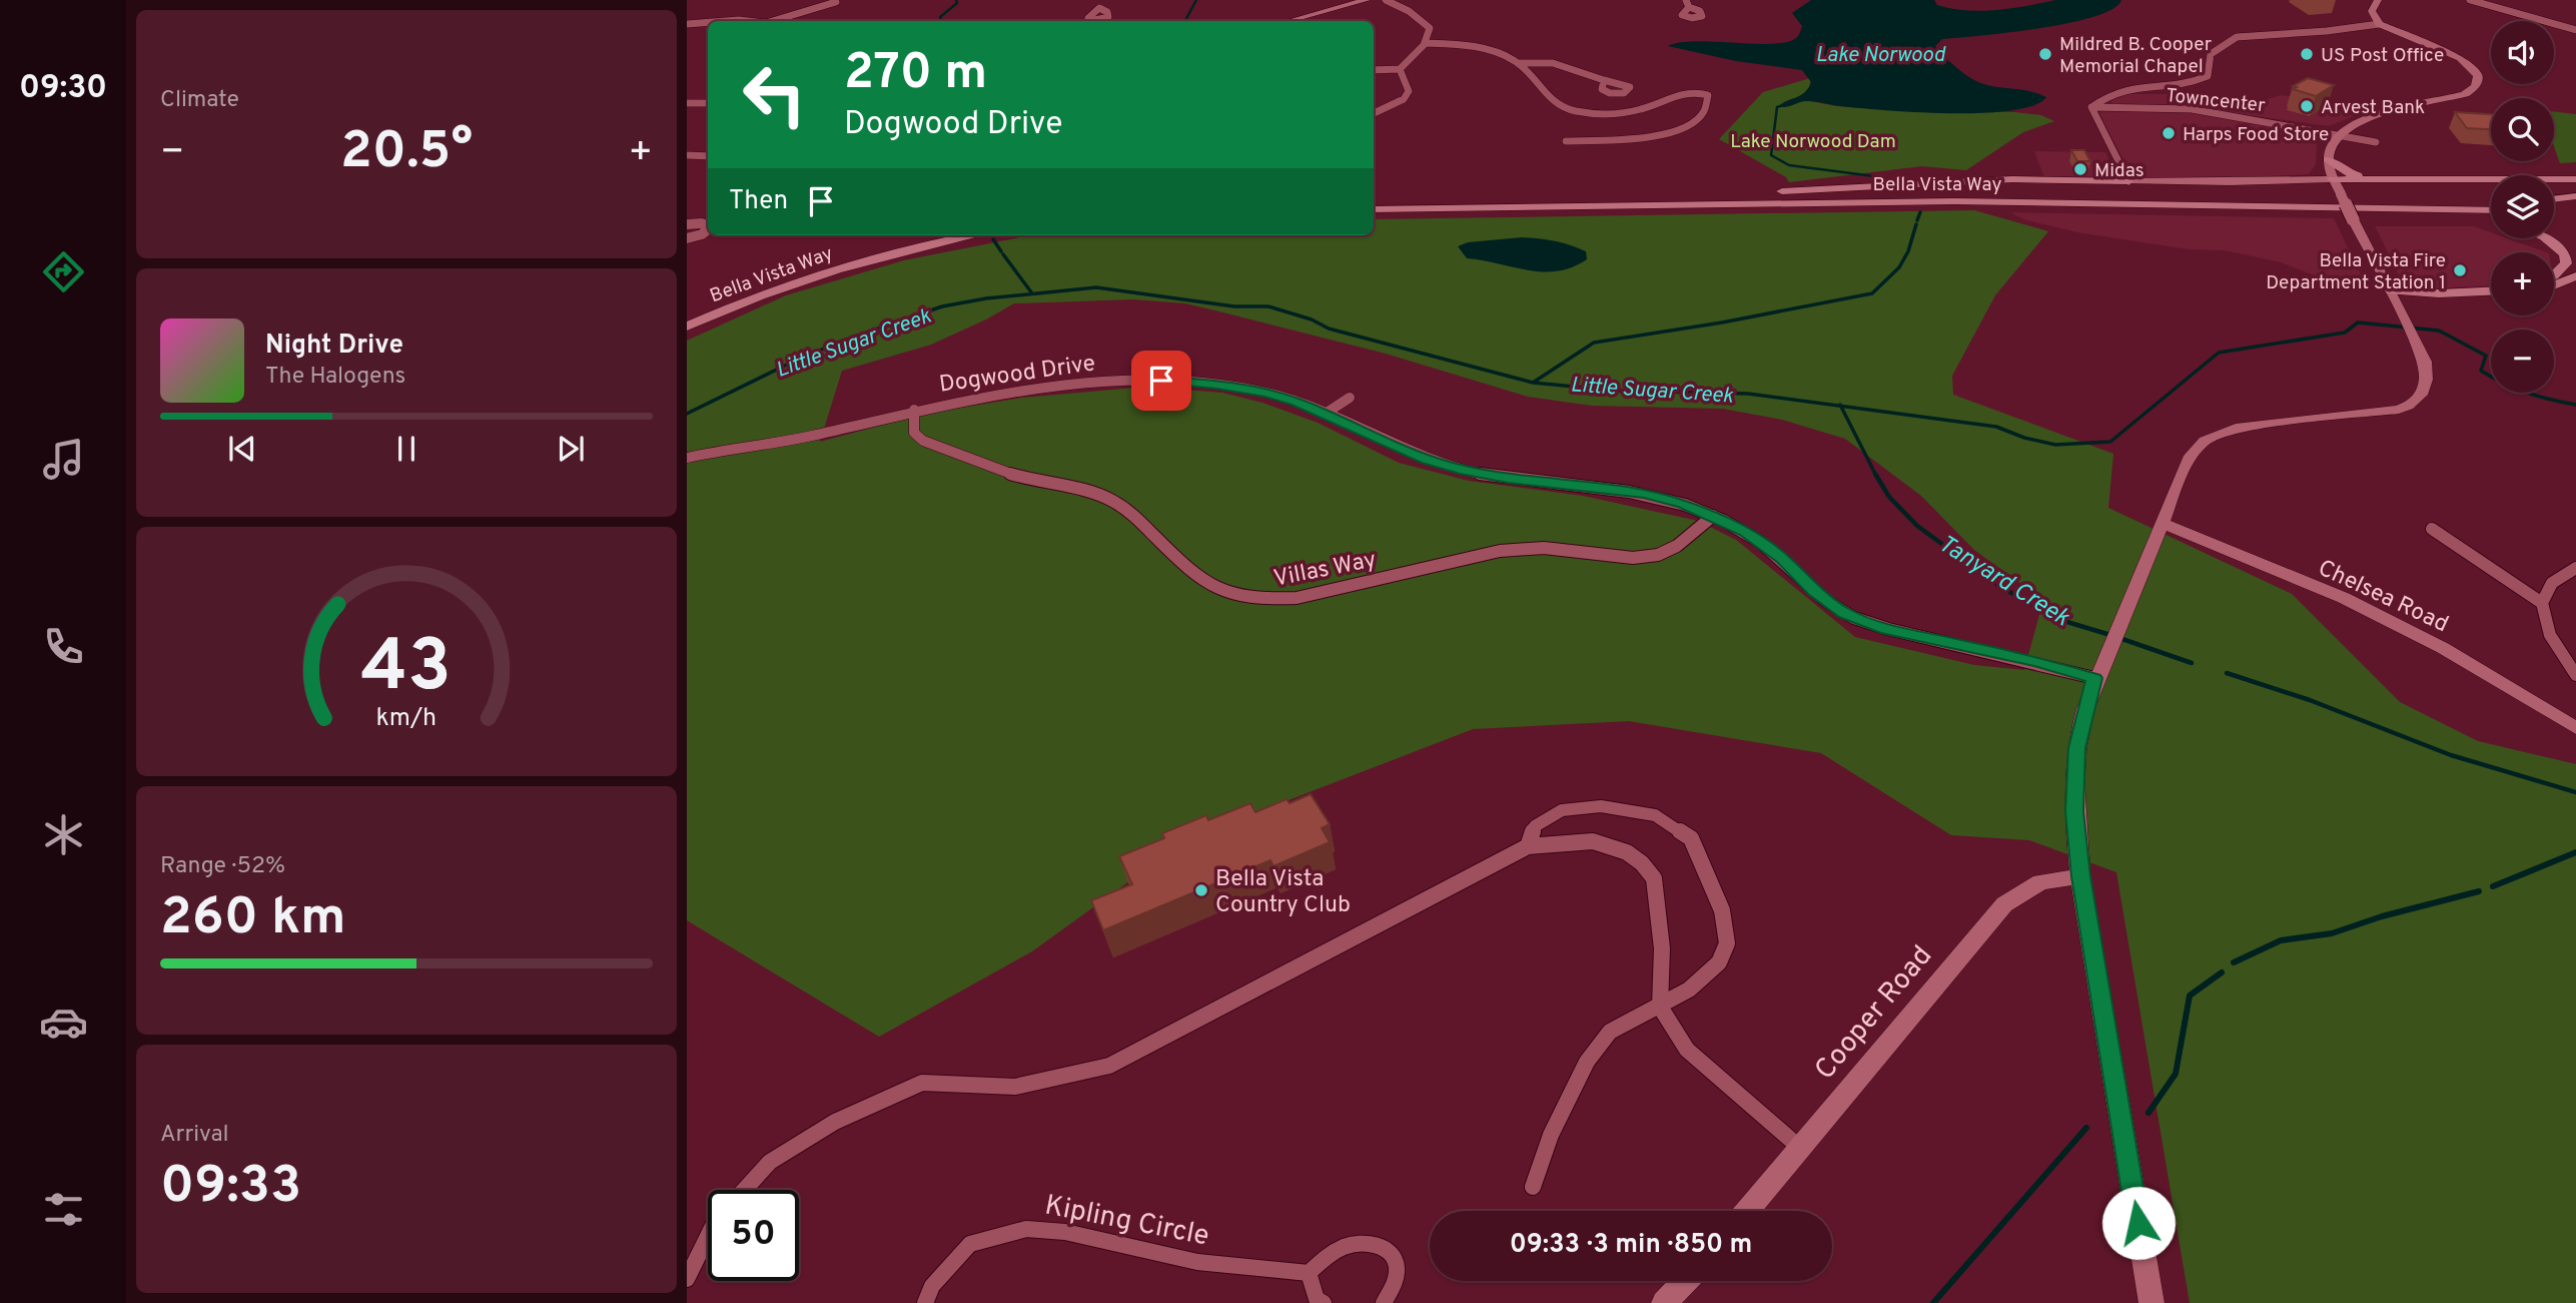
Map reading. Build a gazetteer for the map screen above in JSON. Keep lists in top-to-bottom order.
{
  "streets": {
    "main road": ["Bella Vista Way", "Chelsea Road", "Cooper Road"],
    "street": [
      "Towncenter",
      "Dogwood Drive",
      "Villas Way",
      "Kipling Circle"
    ]
  },
  "crossings": [
    ["Dogwood Drive", "Villas Way"]
  ],
  "water": ["Lake Norwood", "Little Sugar Creek", "Tanyard Creek"],
  "parks": ["Lake Norwood Dam"],
  "places": [
    "Mildred B. Cooper Memorial Chapel",
    "US Post Office",
    "Arvest Bank",
    "Harps Food Store",
    "Midas",
    "Bella Vista Fire Department Station 1",
    "Bella Vista Country Club"
  ],
  "page": {
    "tabs": "09:30",
    "tile": [
      "Climate",
      ["Range · 52%", "260 km"],
      ["Arrival", "09:33"]
    ],
    "map_buttons": ["+", "−"],
    "turn": ["270 m", "Dogwood Drive"],
    "heat": ["−", "20.5°", "+"],
    "then": "Then",
    "song": ["Night Drive", "The Halogens"],
    "limit": "50",
    "trip": "09:33 · 3 min · 850 m",
    "gauge": ["43", "km/h"]
  }
}
